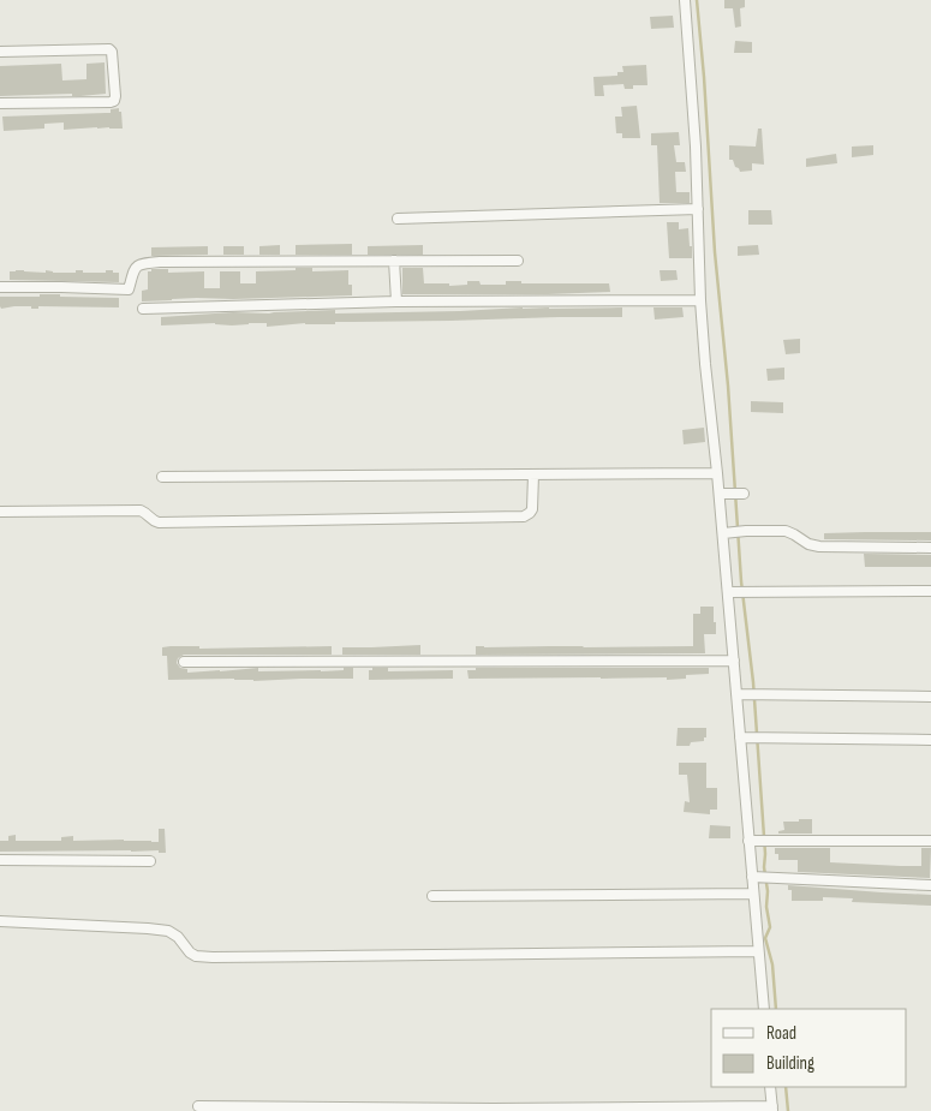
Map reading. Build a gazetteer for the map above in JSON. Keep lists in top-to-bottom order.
{
  "legend": ["Road", "Building"]
}
